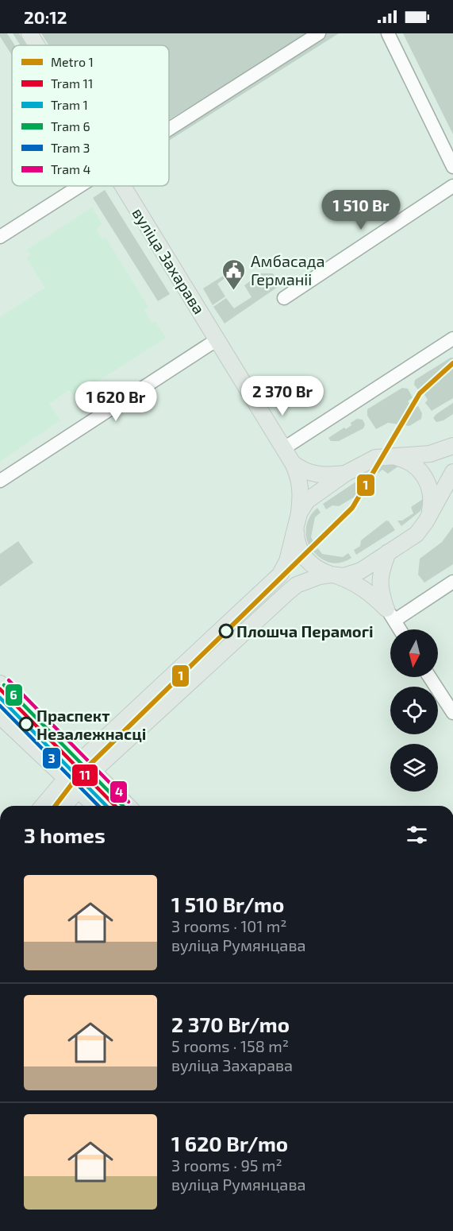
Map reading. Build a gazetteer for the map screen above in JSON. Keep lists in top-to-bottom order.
{
  "streets": {
    "main road": ["вуліца Захарава"]
  },
  "places": {
    "public building": ["Амбасада Германіі"],
    "other": ["Плошча Перамогі", "Праспект Незалежнасці"]
  },
  "lines": [
    "metro line 1",
    "tram line 4",
    "tram line 6",
    "tram line 11",
    "tram line 1",
    "tram line 3"
  ],
  "legend": [
    "Metro 1",
    "Tram 11",
    "Tram 1",
    "Tram 6",
    "Tram 3",
    "Tram 4"
  ],
  "north": "bottom",
  "page": {
    "status": "20:12",
    "price": ["1 510 Br", "2 370 Br", "1 620 Br"],
    "heading": "3 homes",
    "list": [
      {
        "name": "1 510 Br/mo",
        "note": "3 rooms · 101 m² · вуліца Румянцава"
      },
      {
        "name": "2 370 Br/mo",
        "note": "5 rooms · 158 m² · вуліца Захарава"
      },
      {
        "name": "1 620 Br/mo",
        "note": "3 rooms · 95 m² · вуліца Румянцава"
      }
    ]
  }
}
